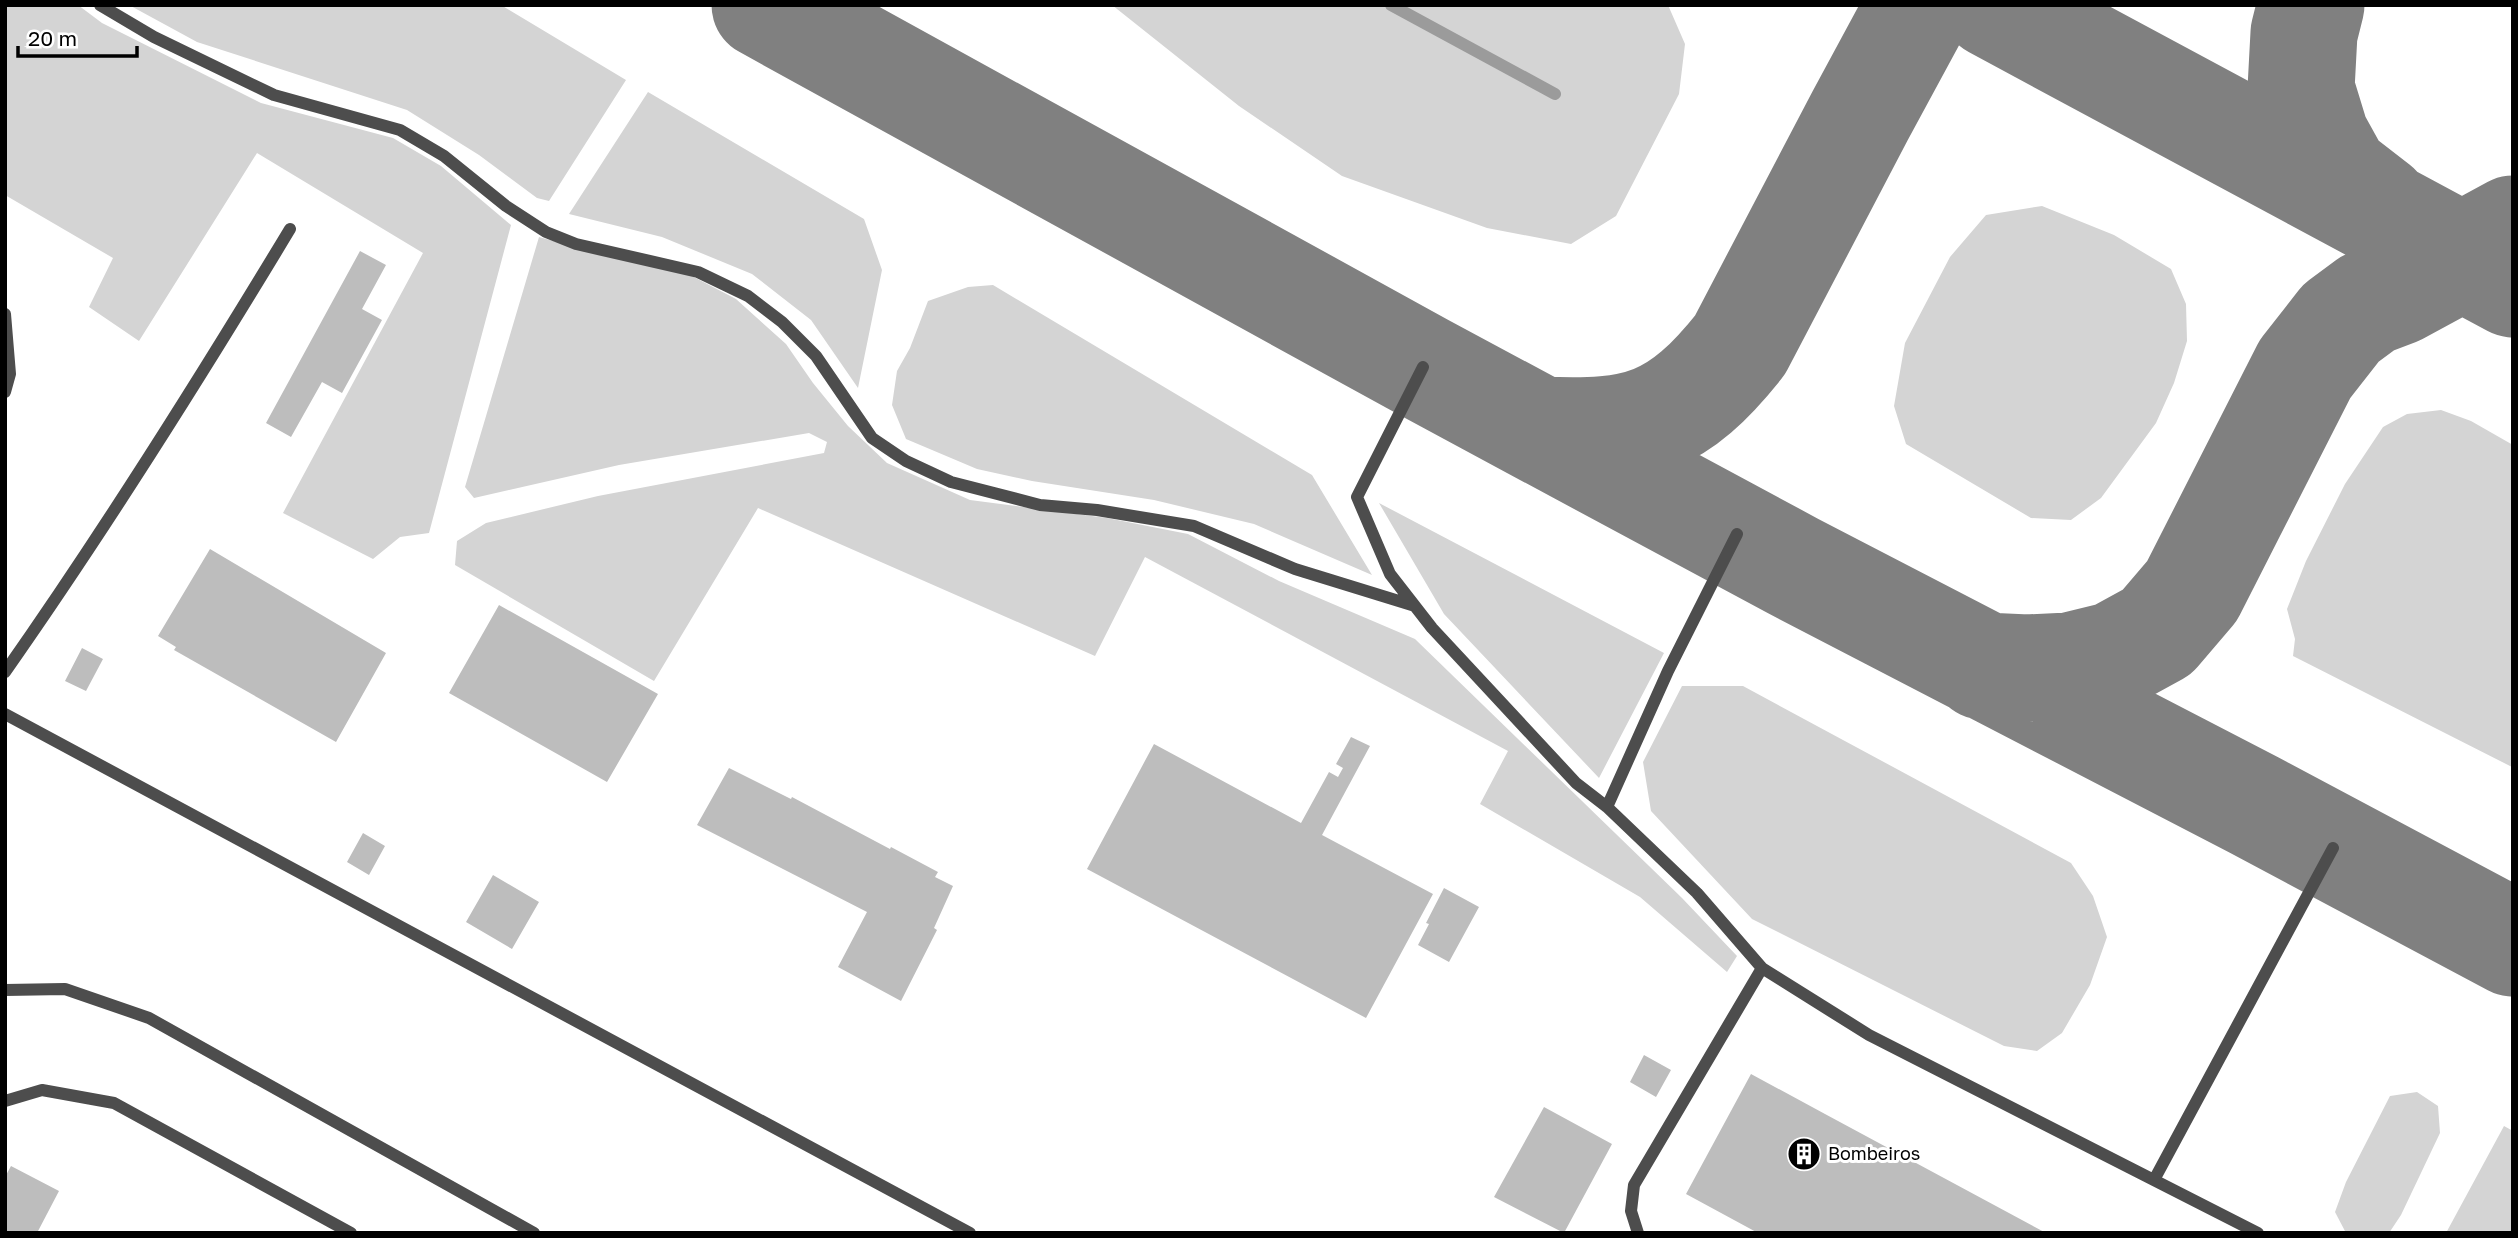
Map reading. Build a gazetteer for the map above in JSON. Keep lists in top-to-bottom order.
{
  "places": {
    "building": ["Bombeiros"]
  },
  "scale_bar": "20 m"
}
